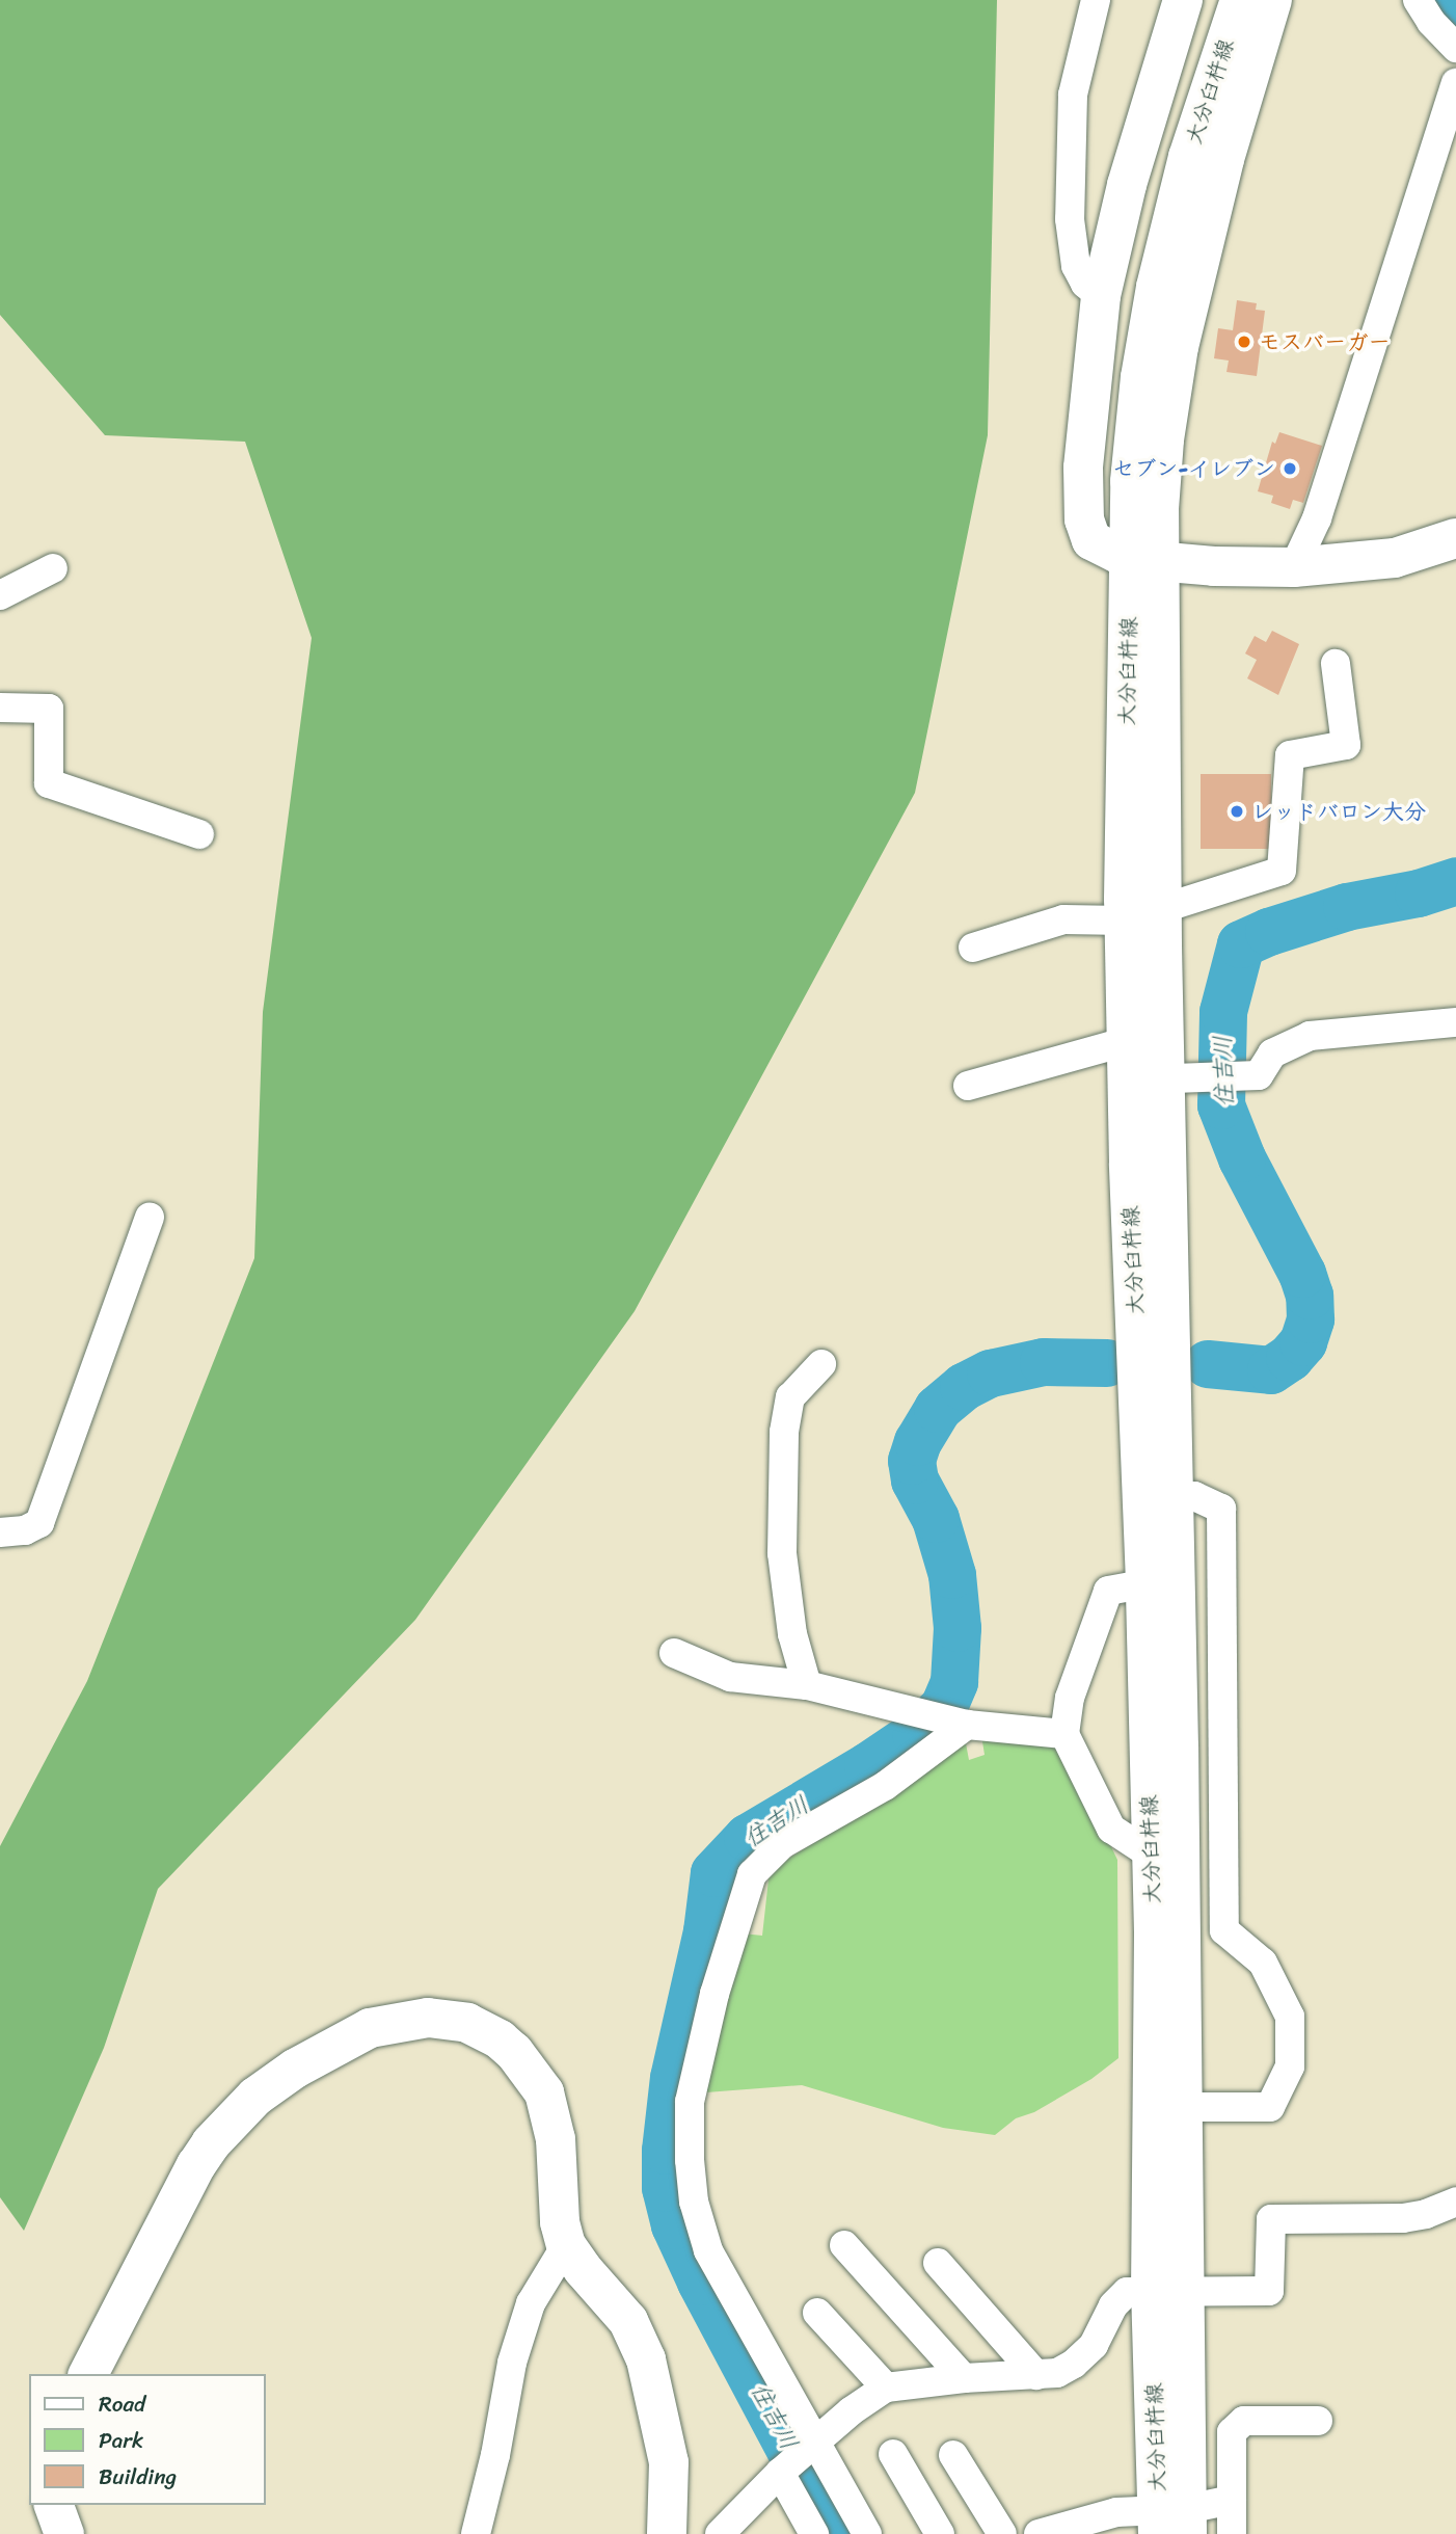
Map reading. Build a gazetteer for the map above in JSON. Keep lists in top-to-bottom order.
{
  "streets": {
    "main road": ["大分臼杵線"]
  },
  "water": ["住吉川"],
  "places": ["モスバーガー", "セブン-イレブン", "レッドバロン大分"],
  "legend": ["Road", "Park", "Building"]
}
